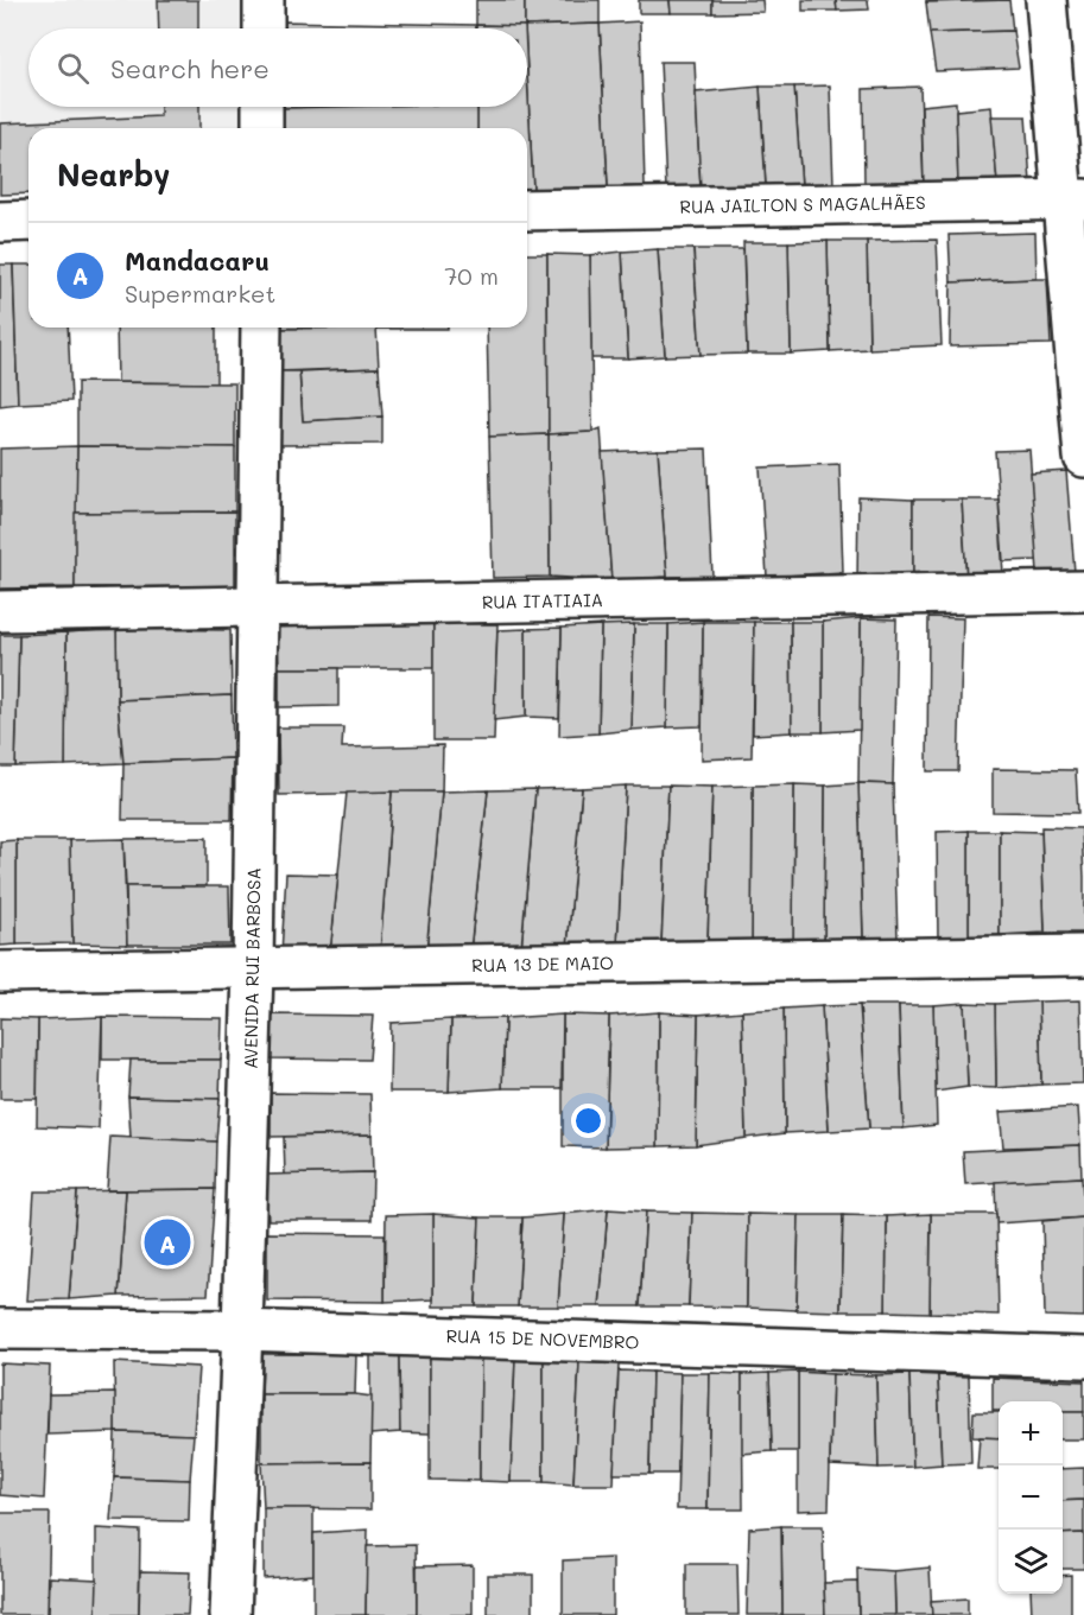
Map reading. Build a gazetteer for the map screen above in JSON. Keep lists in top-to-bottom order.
{
  "streets": {
    "street": [
      "RUA JAILTON S MAGALHÃES",
      "RUA ITATIAIA",
      "RUA 13 DE MAIO",
      "AVENIDA RUI BARBOSA",
      "RUA 15 DE NOVEMBRO"
    ]
  },
  "crossings": [
    ["RUA ITATIAIA", "AVENIDA RUI BARBOSA"],
    ["RUA 13 DE MAIO", "AVENIDA RUI BARBOSA"],
    ["AVENIDA RUI BARBOSA", "RUA 15 DE NOVEMBRO"]
  ],
  "page": {
    "search": "Search here",
    "heading": "Nearby",
    "list": [
      {
        "mark": "A",
        "name": "Mandacaru",
        "note": "Supermarket",
        "value": "70 m"
      }
    ],
    "pins": "A",
    "map_buttons": ["+", "−"]
  }
}
